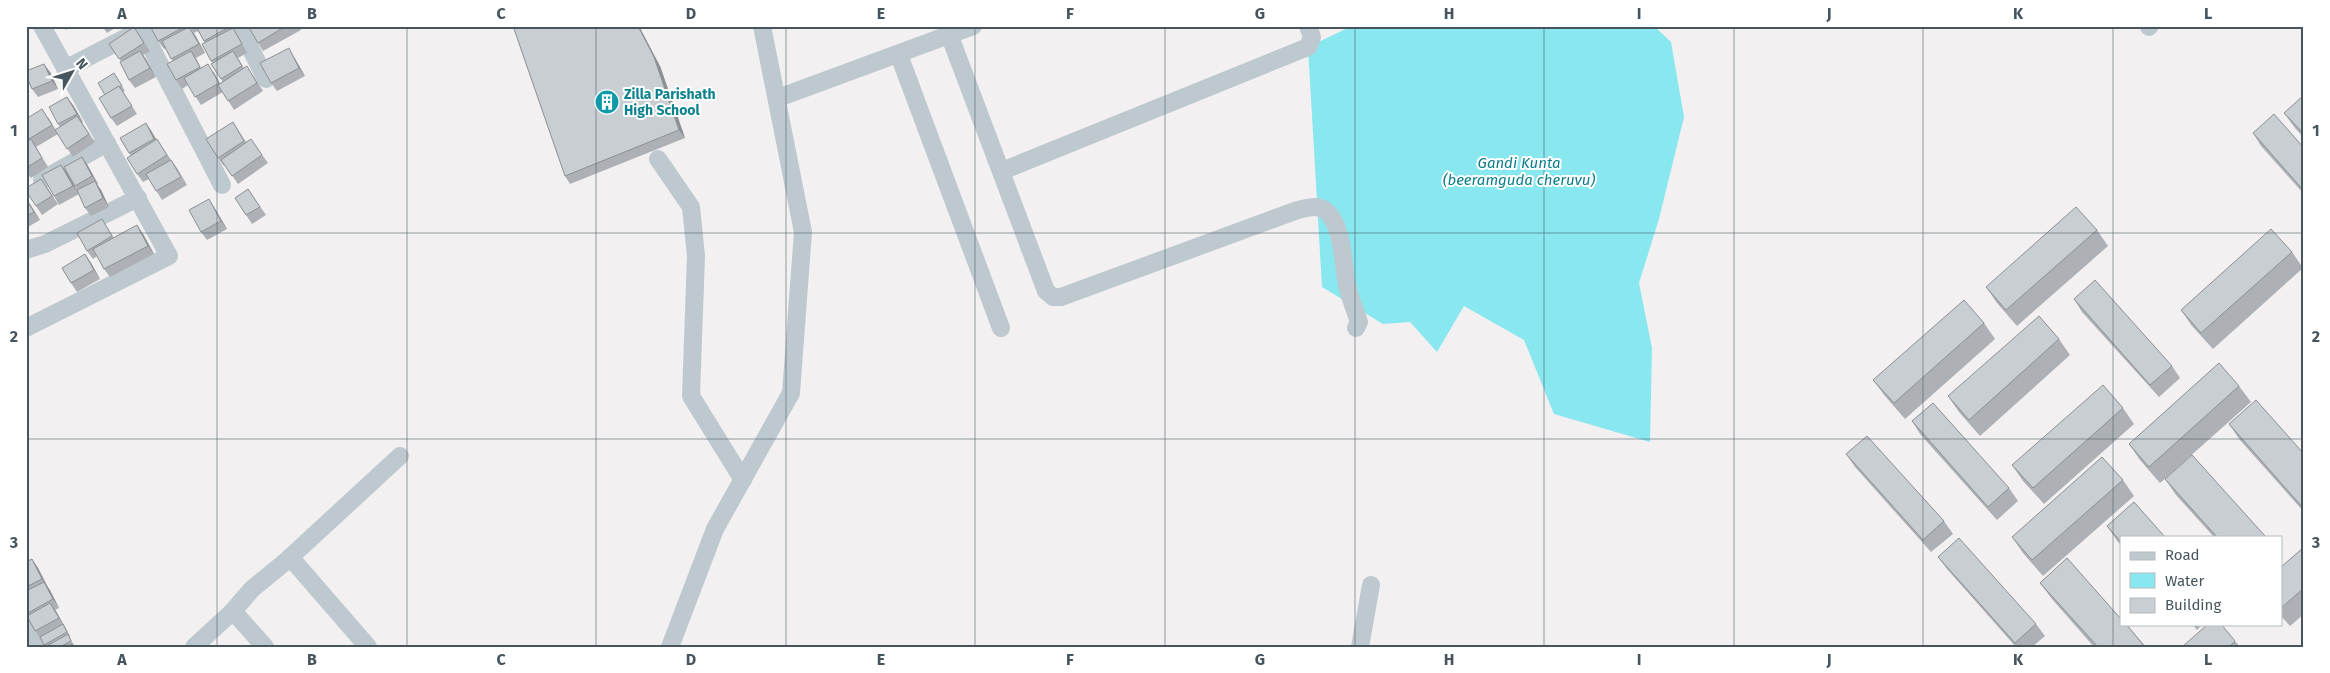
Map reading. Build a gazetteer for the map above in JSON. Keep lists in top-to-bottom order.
{
  "water": ["Gandi Kunta (beeramguda cheruvu)"],
  "places": {
    "building": ["Zilla Parishath High School"]
  },
  "legend": ["Road", "Water", "Building"],
  "north": "top right",
  "grid": {
    "columns": [
      "A",
      "B",
      "C",
      "D",
      "E",
      "F",
      "G",
      "H",
      "I",
      "J",
      "K",
      "L"
    ],
    "rows": ["1", "2", "3"]
  }
}
